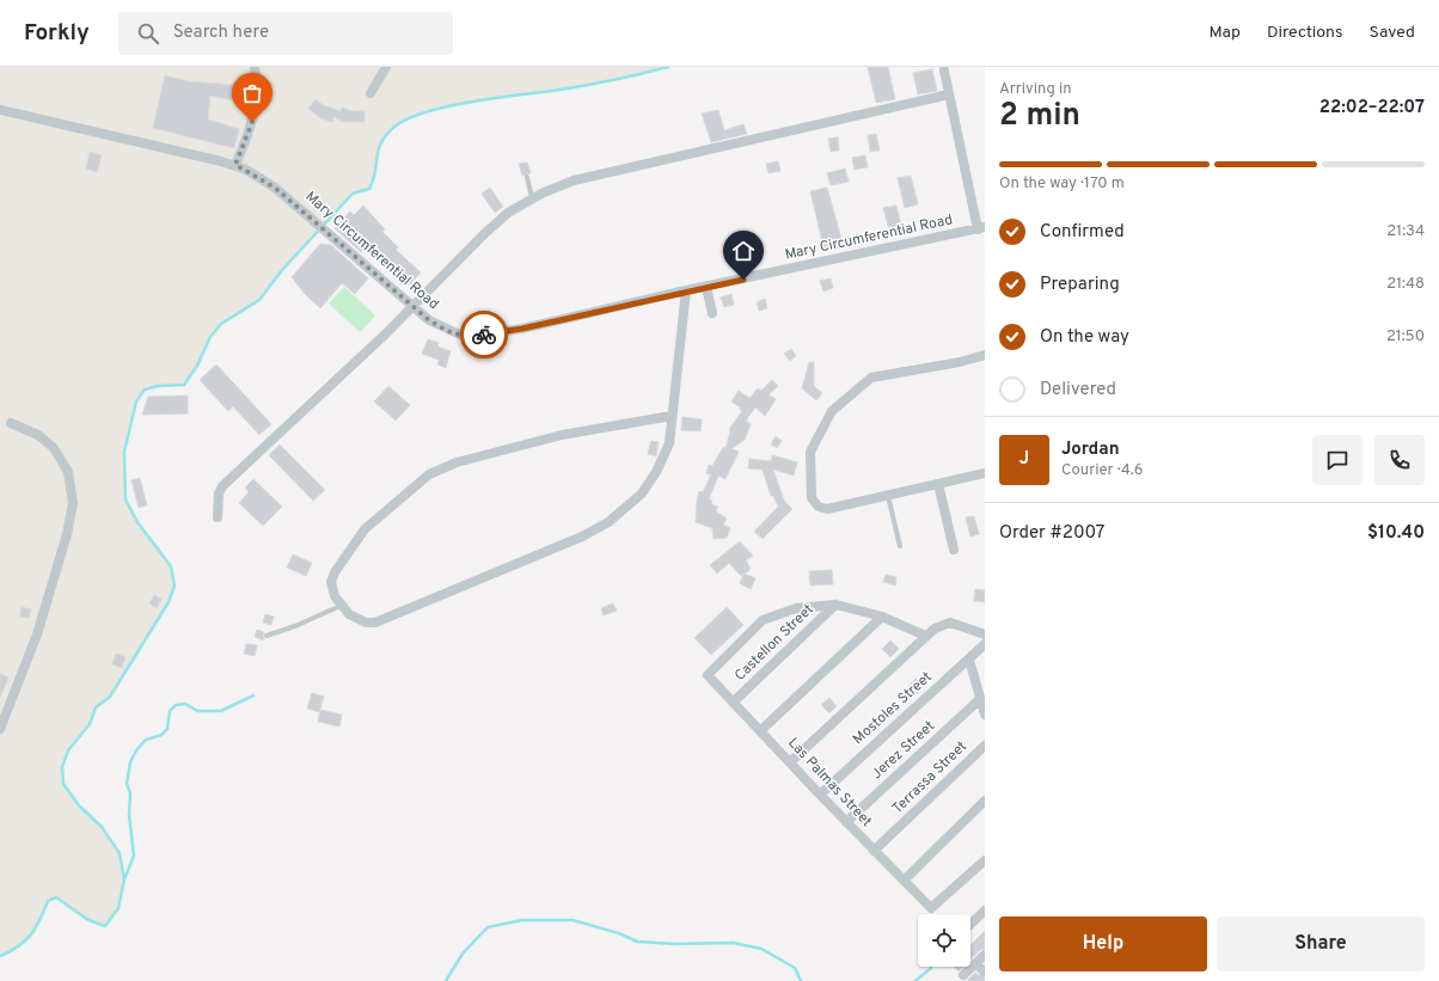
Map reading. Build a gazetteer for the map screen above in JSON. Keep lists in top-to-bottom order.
{
  "streets": {
    "street": [
      "Mary Circumferential Road",
      "Castellon Street",
      "Mostoles Street",
      "Jerez Street",
      "Terrassa Street",
      "Las Palmas Street"
    ]
  },
  "crossings": [
    ["Castellon Street", "Las Palmas Street"],
    ["Mostoles Street", "Las Palmas Street"],
    ["Jerez Street", "Las Palmas Street"],
    ["Terrassa Street", "Las Palmas Street"]
  ],
  "page": {
    "header": "Forkly",
    "search": "Search here",
    "nav": ["Map", "Directions", "Saved"],
    "heading": ["2 min", "Arriving in", "22:02–22:07"],
    "panel": [
      "Jordan",
      "Courier · 4.6",
      "Order #2007",
      "$10.40"
    ],
    "bar": "On the way · 170 m",
    "list": [
      ["Confirmed", "21:34"],
      ["Preparing", "21:48"],
      ["On the way", "21:50"],
      "Delivered"
    ],
    "round": "J",
    "buttons": ["Help", "Share"]
  }
}
